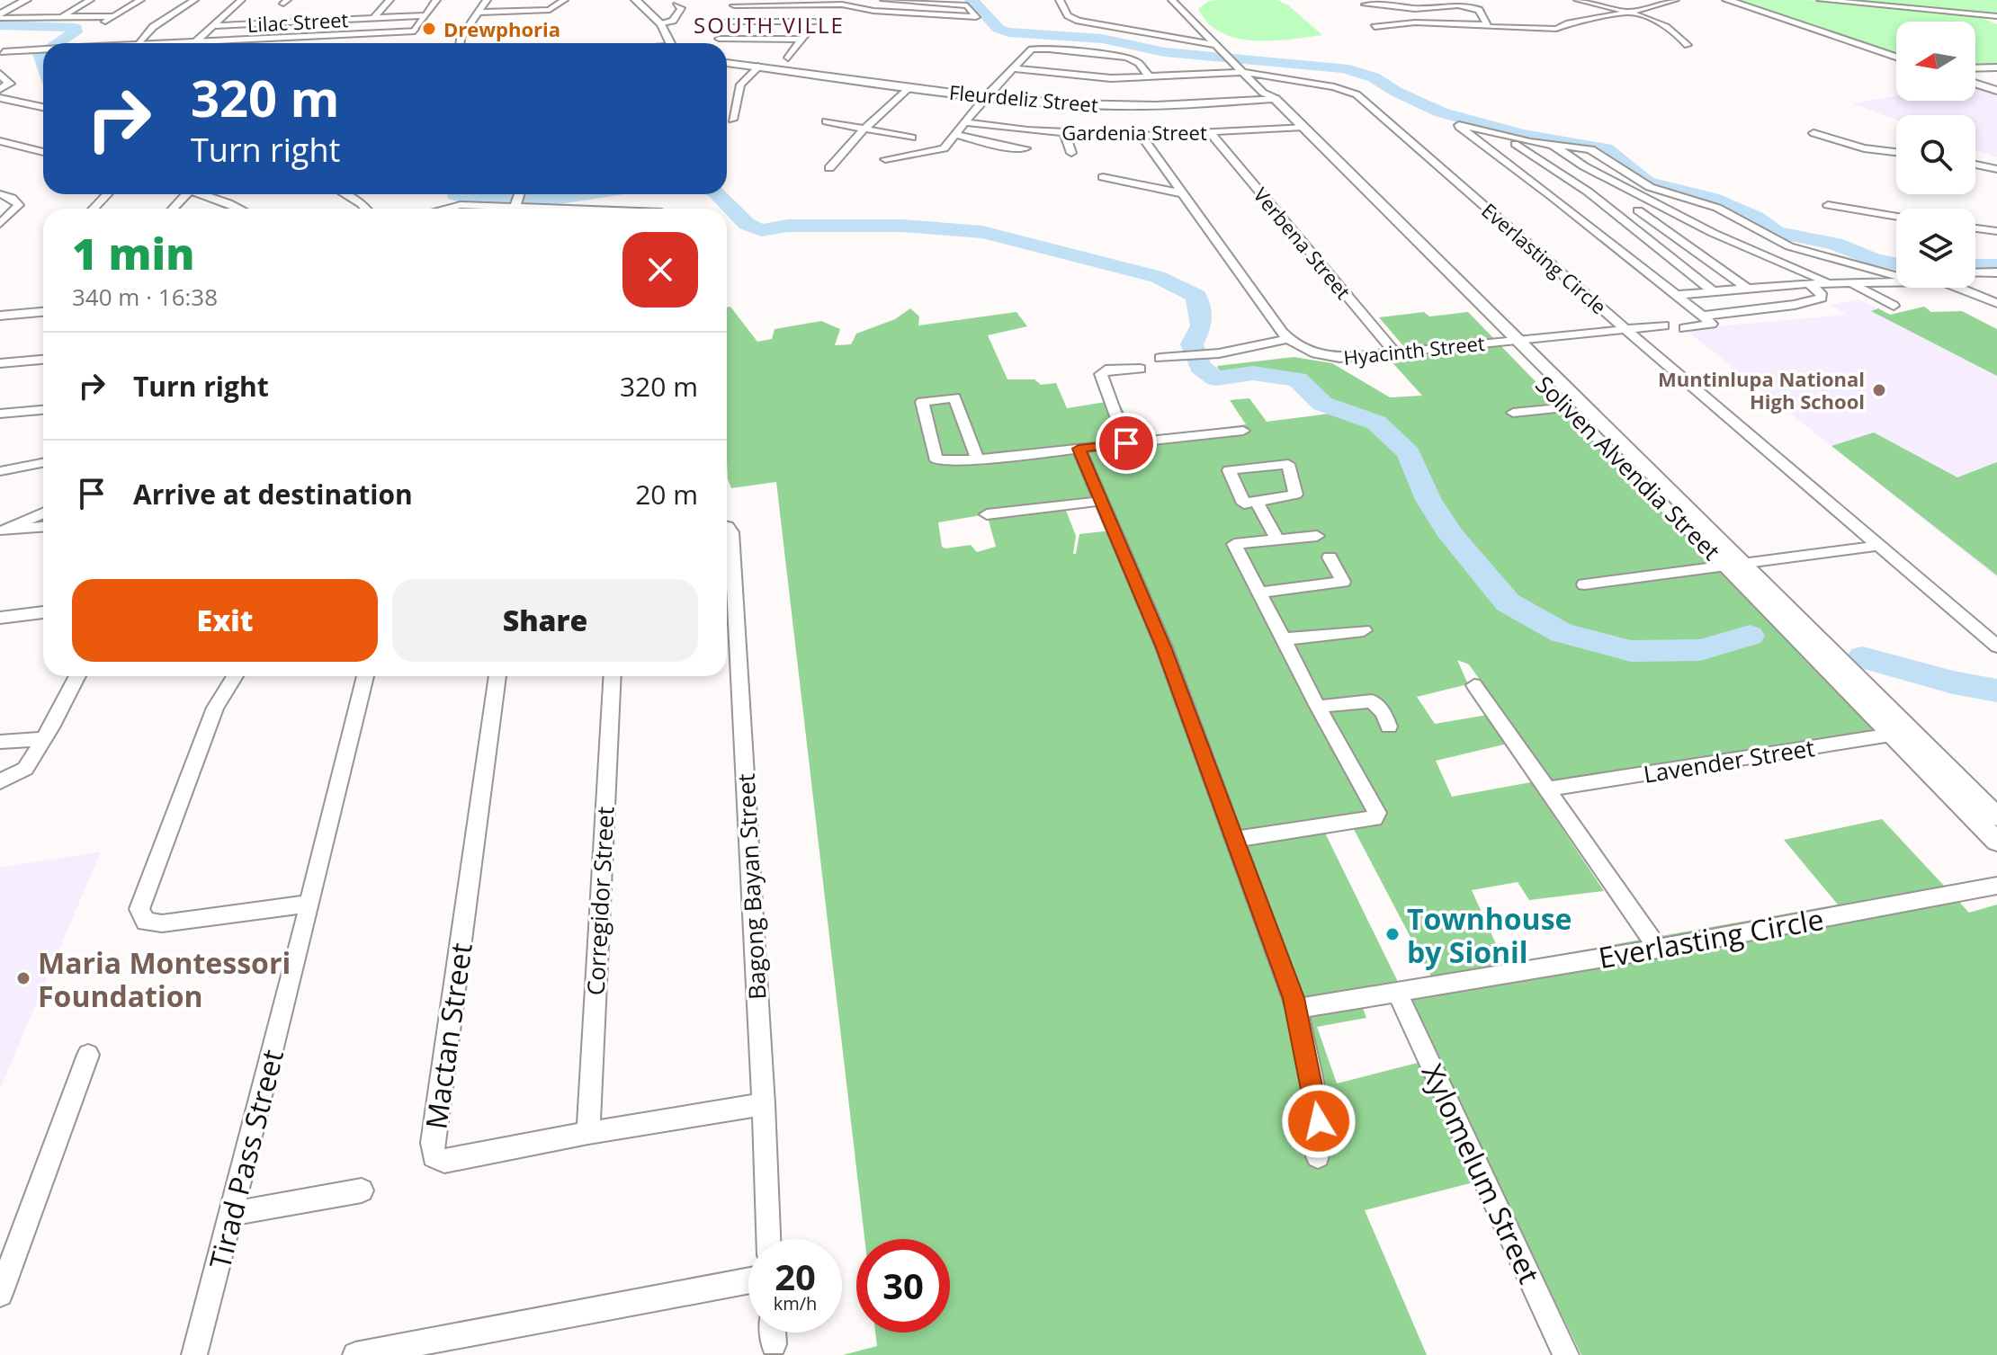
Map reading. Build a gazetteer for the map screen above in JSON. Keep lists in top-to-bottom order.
{
  "streets": {
    "street": [
      "Lilac Street",
      "Fleurdeliz Street",
      "Gardenia Street",
      "Verbena Street",
      "Everlasting Circle",
      "Hyacinth Street",
      "Soliven Alvendia Street",
      "Lavender Street",
      "Bagong Bayan Street",
      "Corregidor Street",
      "Mactan Street",
      "Tirad Pass Street",
      "Xylomelum Street"
    ]
  },
  "crossings": [
    ["Fleurdeliz Street", "Soliven Alvendia Street"],
    ["Gardenia Street", "Verbena Street"],
    ["Gardenia Street", "Hyacinth Street"],
    ["Gardenia Street", "Soliven Alvendia Street"],
    ["Verbena Street", "Hyacinth Street"],
    ["Everlasting Circle", "Hyacinth Street"],
    ["Everlasting Circle", "Soliven Alvendia Street"],
    ["Everlasting Circle", "Xylomelum Street"],
    ["Hyacinth Street", "Soliven Alvendia Street"],
    ["Soliven Alvendia Street", "Lavender Street"],
    ["Bagong Bayan Street", "Mactan Street"],
    ["Corregidor Street", "Mactan Street"]
  ],
  "districts": ["SOUTH VILLE"],
  "places": [
    "Drewphoria",
    "Muntinlupa National High School",
    "Townhouse by Sionil",
    "Maria Montessori Foundation"
  ],
  "north": "left",
  "page": {
    "turn": ["320 m", "Turn right"],
    "heading": ["1 min", "340 m · 16:38"],
    "list": [
      {
        "name": "Turn right",
        "value": "320 m"
      },
      {
        "name": "Arrive at destination",
        "value": "20 m"
      }
    ],
    "buttons": ["Exit", "Share"],
    "speed": "20 km/h",
    "limit": "30"
  }
}
